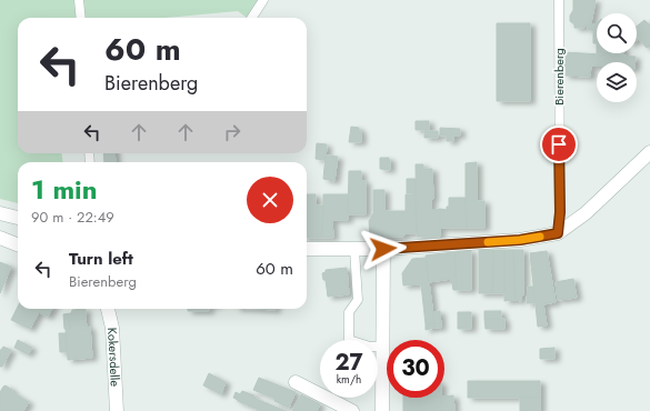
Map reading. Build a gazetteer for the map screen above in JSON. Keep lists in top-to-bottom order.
{
  "streets": {
    "street": ["Kokersdelle"],
    "lane": ["Bierenberg"]
  },
  "page": {
    "turn": ["60 m", "Bierenberg"],
    "heading": ["1 min", "90 m · 22:49"],
    "list": [
      {
        "name": "Turn left",
        "note": "Bierenberg",
        "value": "60 m"
      }
    ],
    "speed": "27 km/h",
    "limit": "30"
  }
}
